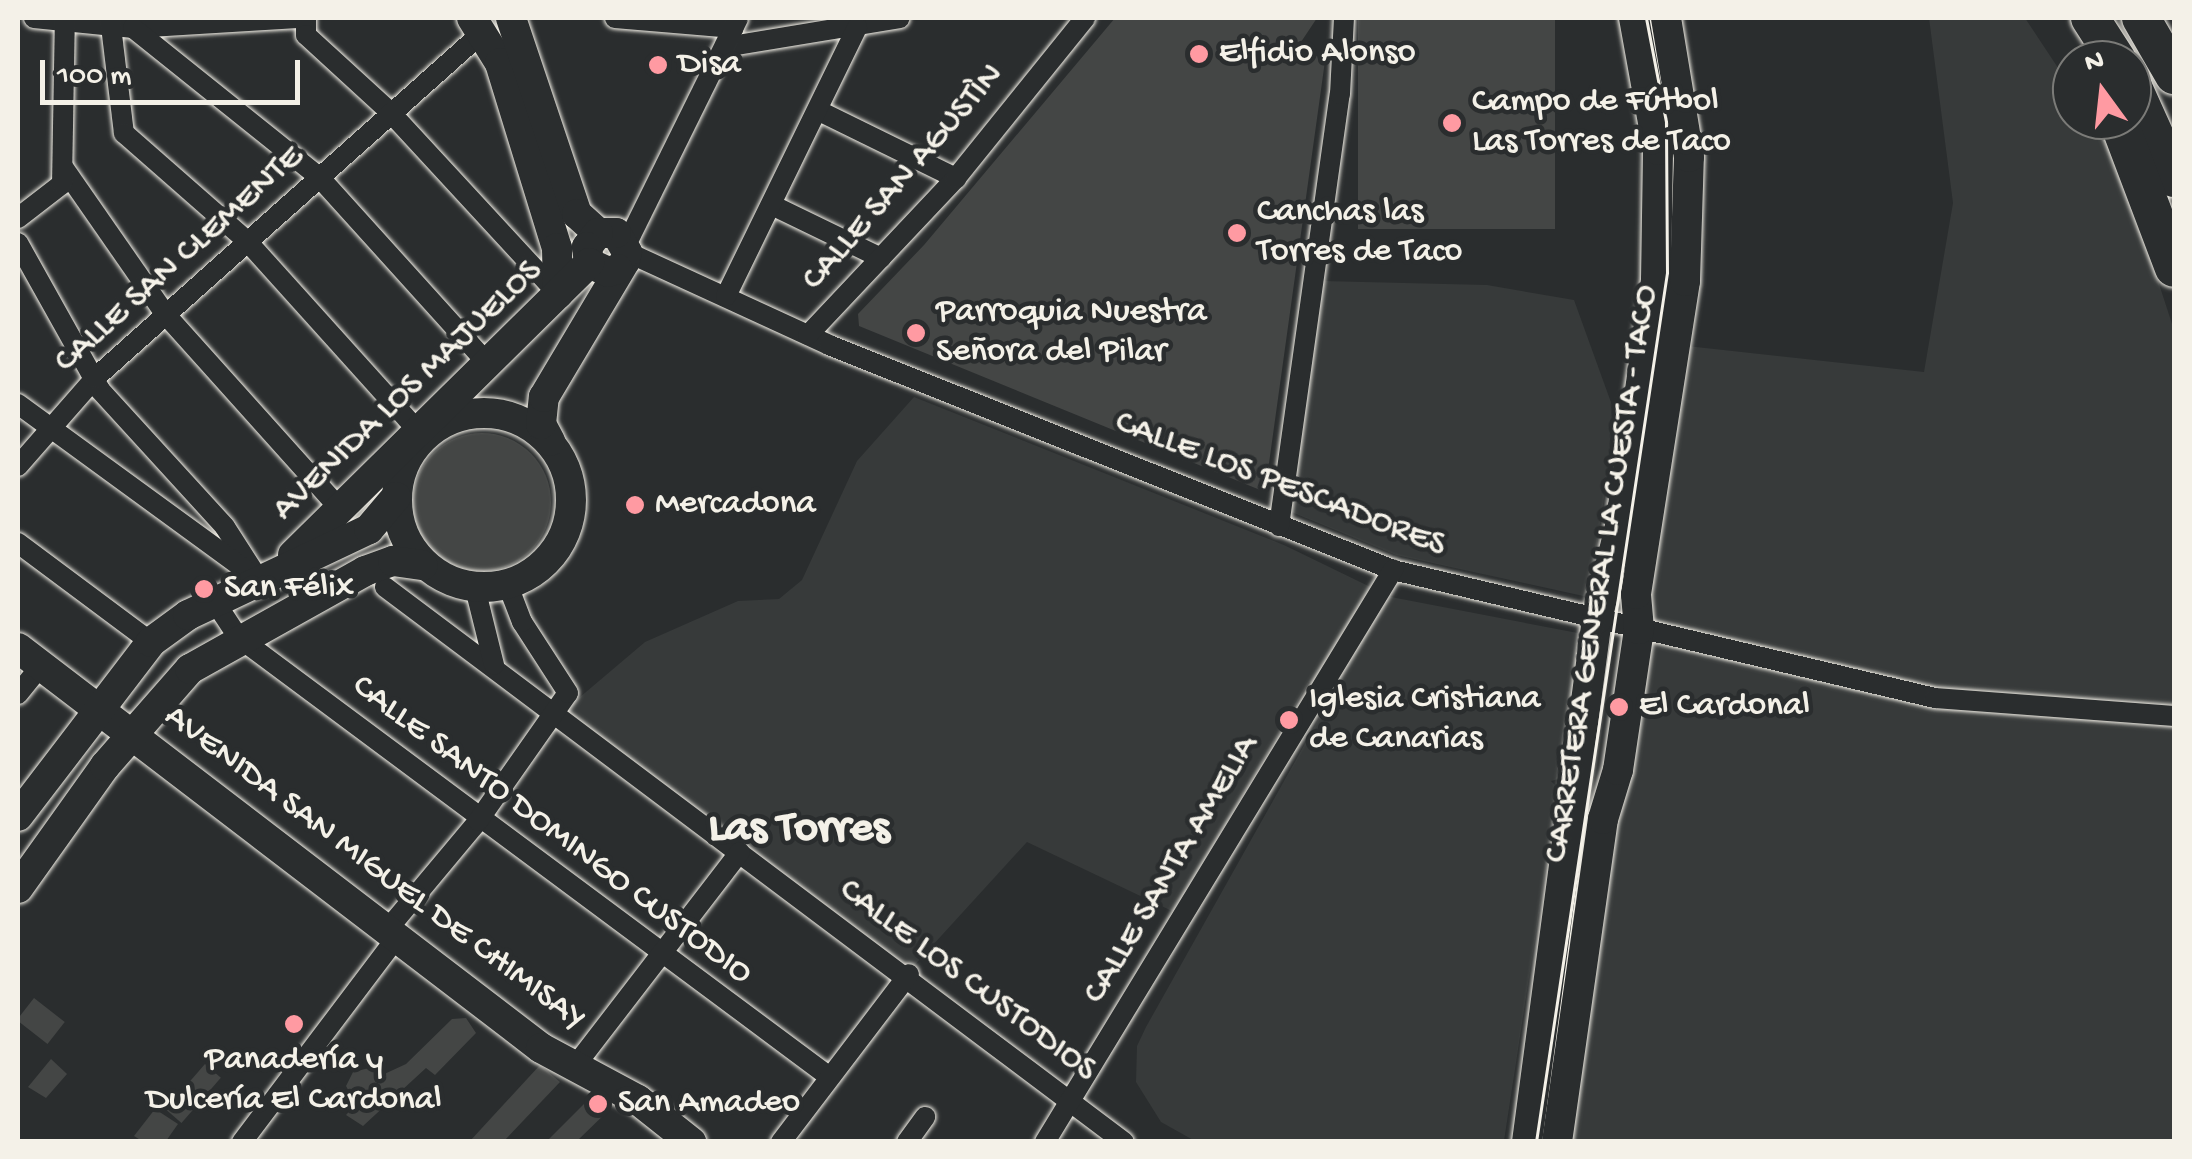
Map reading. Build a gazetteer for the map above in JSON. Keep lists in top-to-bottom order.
{
  "streets": {
    "street": [
      "CALLE SAN AGUSTÌN",
      "CALLE SAN CLEMENTE",
      "AVENIDA LOS MAJUELOS",
      "CALLE LOS PESCADORES",
      "CARRETERA GENERAL LA CUESTA - TACO",
      "CALLE SANTO DOMINGO CUSTODIO",
      "AVENIDA SAN MIGUEL DE CHIMISAY",
      "CALLE SANTA AMELIA",
      "CALLE LOS CUSTODIOS"
    ]
  },
  "crossings": [
    ["CALLE SAN AGUSTÌN", "CALLE LOS PESCADORES"],
    ["AVENIDA LOS MAJUELOS", "CALLE LOS PESCADORES"],
    ["AVENIDA LOS MAJUELOS", "CALLE SANTO DOMINGO CUSTODIO"],
    ["AVENIDA LOS MAJUELOS", "AVENIDA SAN MIGUEL DE CHIMISAY"],
    ["CALLE LOS PESCADORES", "CARRETERA GENERAL LA CUESTA - TACO"],
    ["CALLE LOS PESCADORES", "CALLE SANTA AMELIA"],
    ["CALLE SANTA AMELIA", "CALLE LOS CUSTODIOS"]
  ],
  "districts": ["Las Torres"],
  "places": [
    "Elfidio Alonso",
    "Disa",
    "Campo de Fútbol Las Torres de Taco",
    "Canchas las Torres de Taco",
    "Parroquia Nuestra Señora del Pilar",
    "Mercadona",
    "San Félix",
    "El Cardonal",
    "Iglesia Cristiana de Canarias",
    "Panadería y Dulcería El Cardonal",
    "San Amadeo"
  ],
  "scale_bar": "100 m",
  "north": "top"
}
